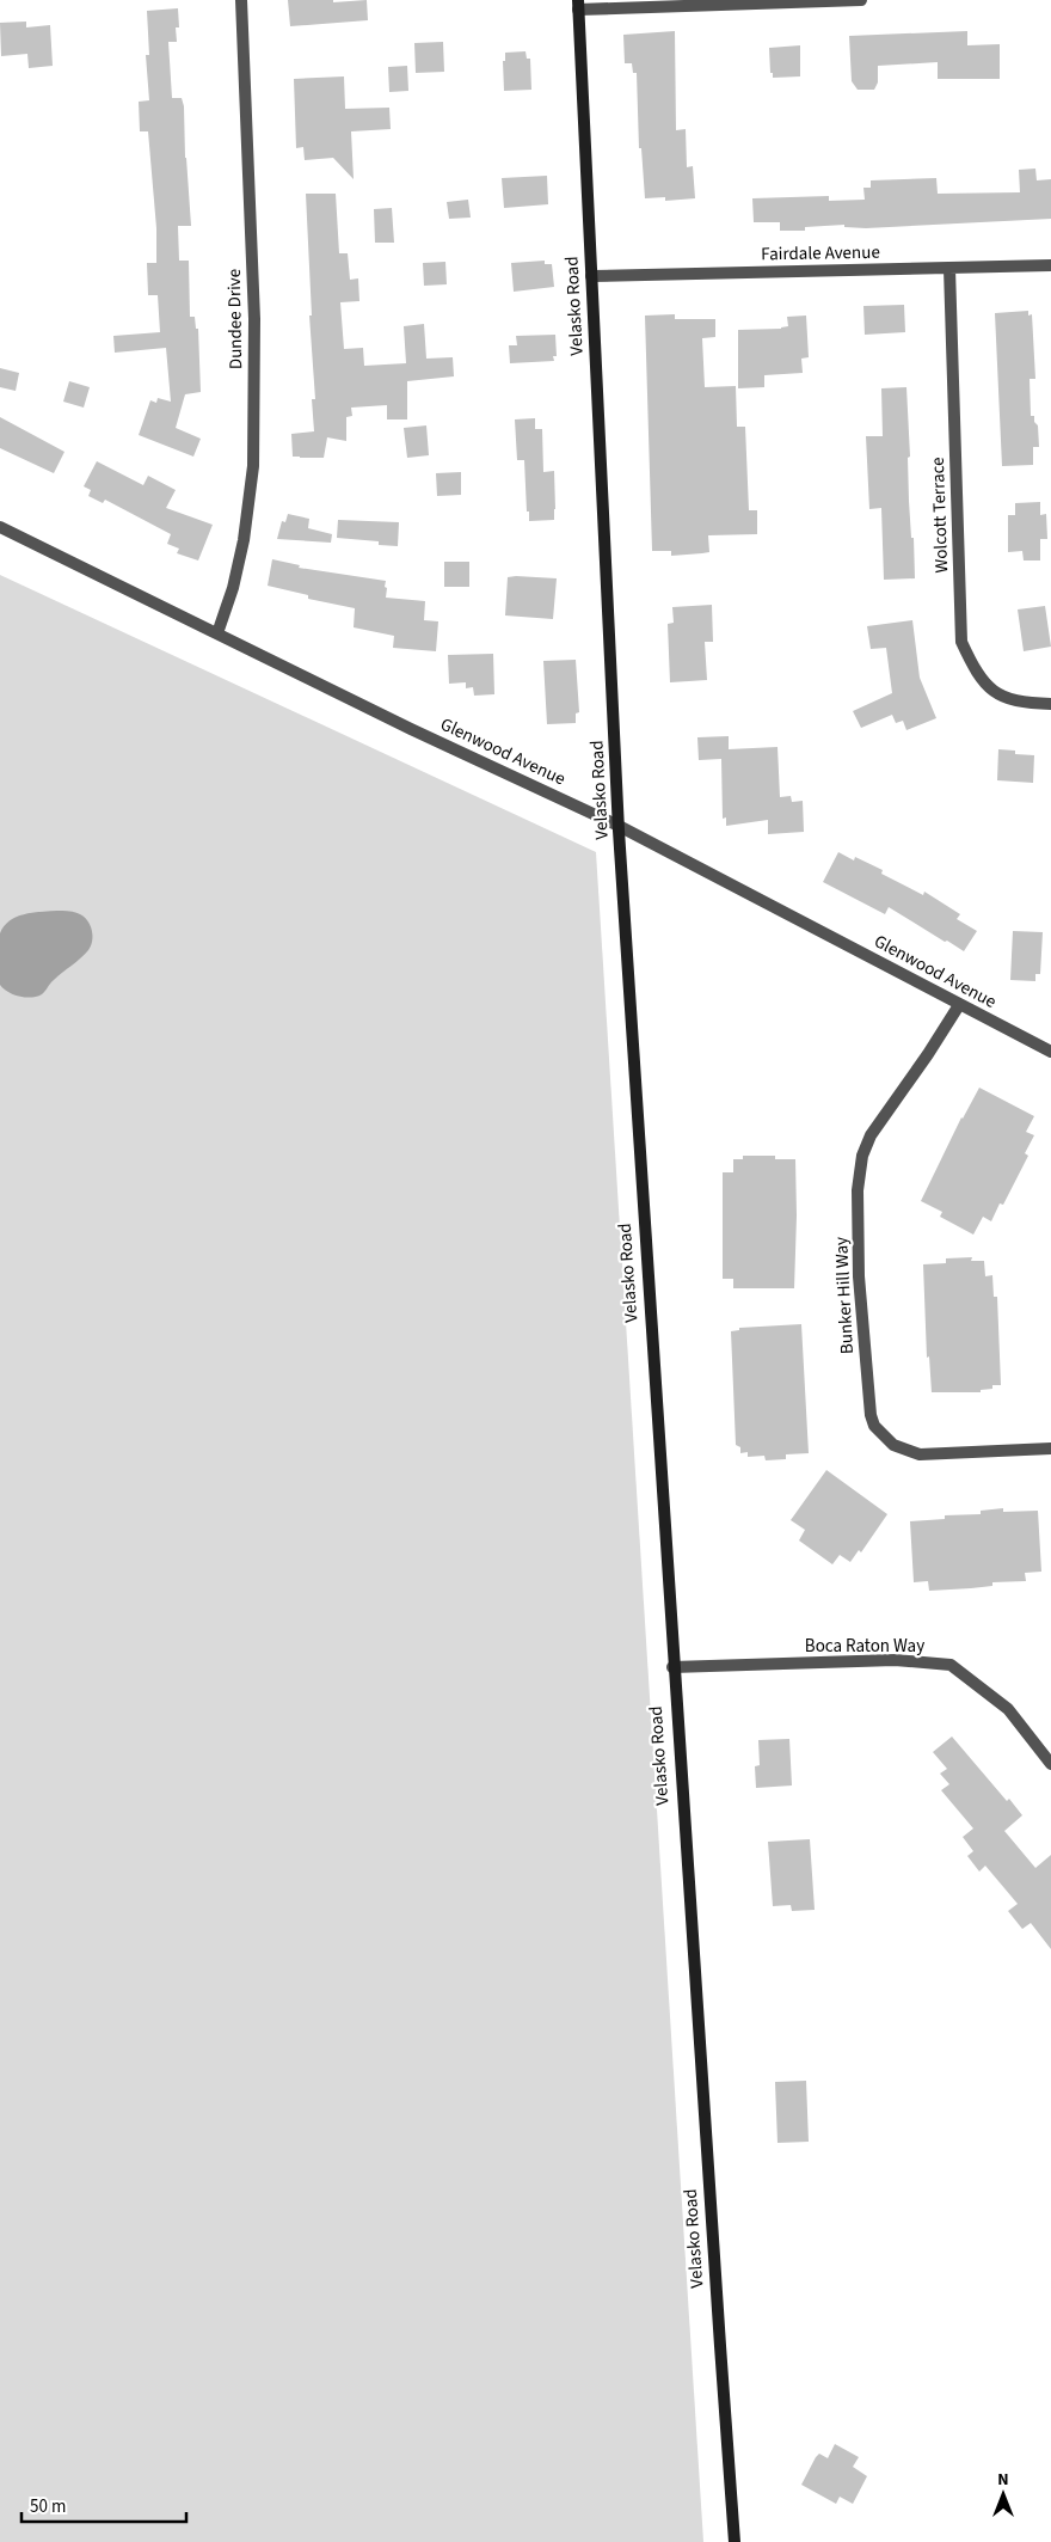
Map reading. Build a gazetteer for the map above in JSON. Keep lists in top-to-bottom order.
{
  "streets": {
    "street": [
      "Fairdale Avenue",
      "Velasko Road",
      "Dundee Drive",
      "Wolcott Terrace",
      "Glenwood Avenue",
      "Bunker Hill Way",
      "Boca Raton Way"
    ]
  },
  "crossings": [
    ["Fairdale Avenue", "Velasko Road"],
    ["Fairdale Avenue", "Wolcott Terrace"],
    ["Velasko Road", "Glenwood Avenue"],
    ["Velasko Road", "Boca Raton Way"],
    ["Dundee Drive", "Glenwood Avenue"],
    ["Glenwood Avenue", "Bunker Hill Way"]
  ],
  "scale_bar": "50 m",
  "north": "top"
}
